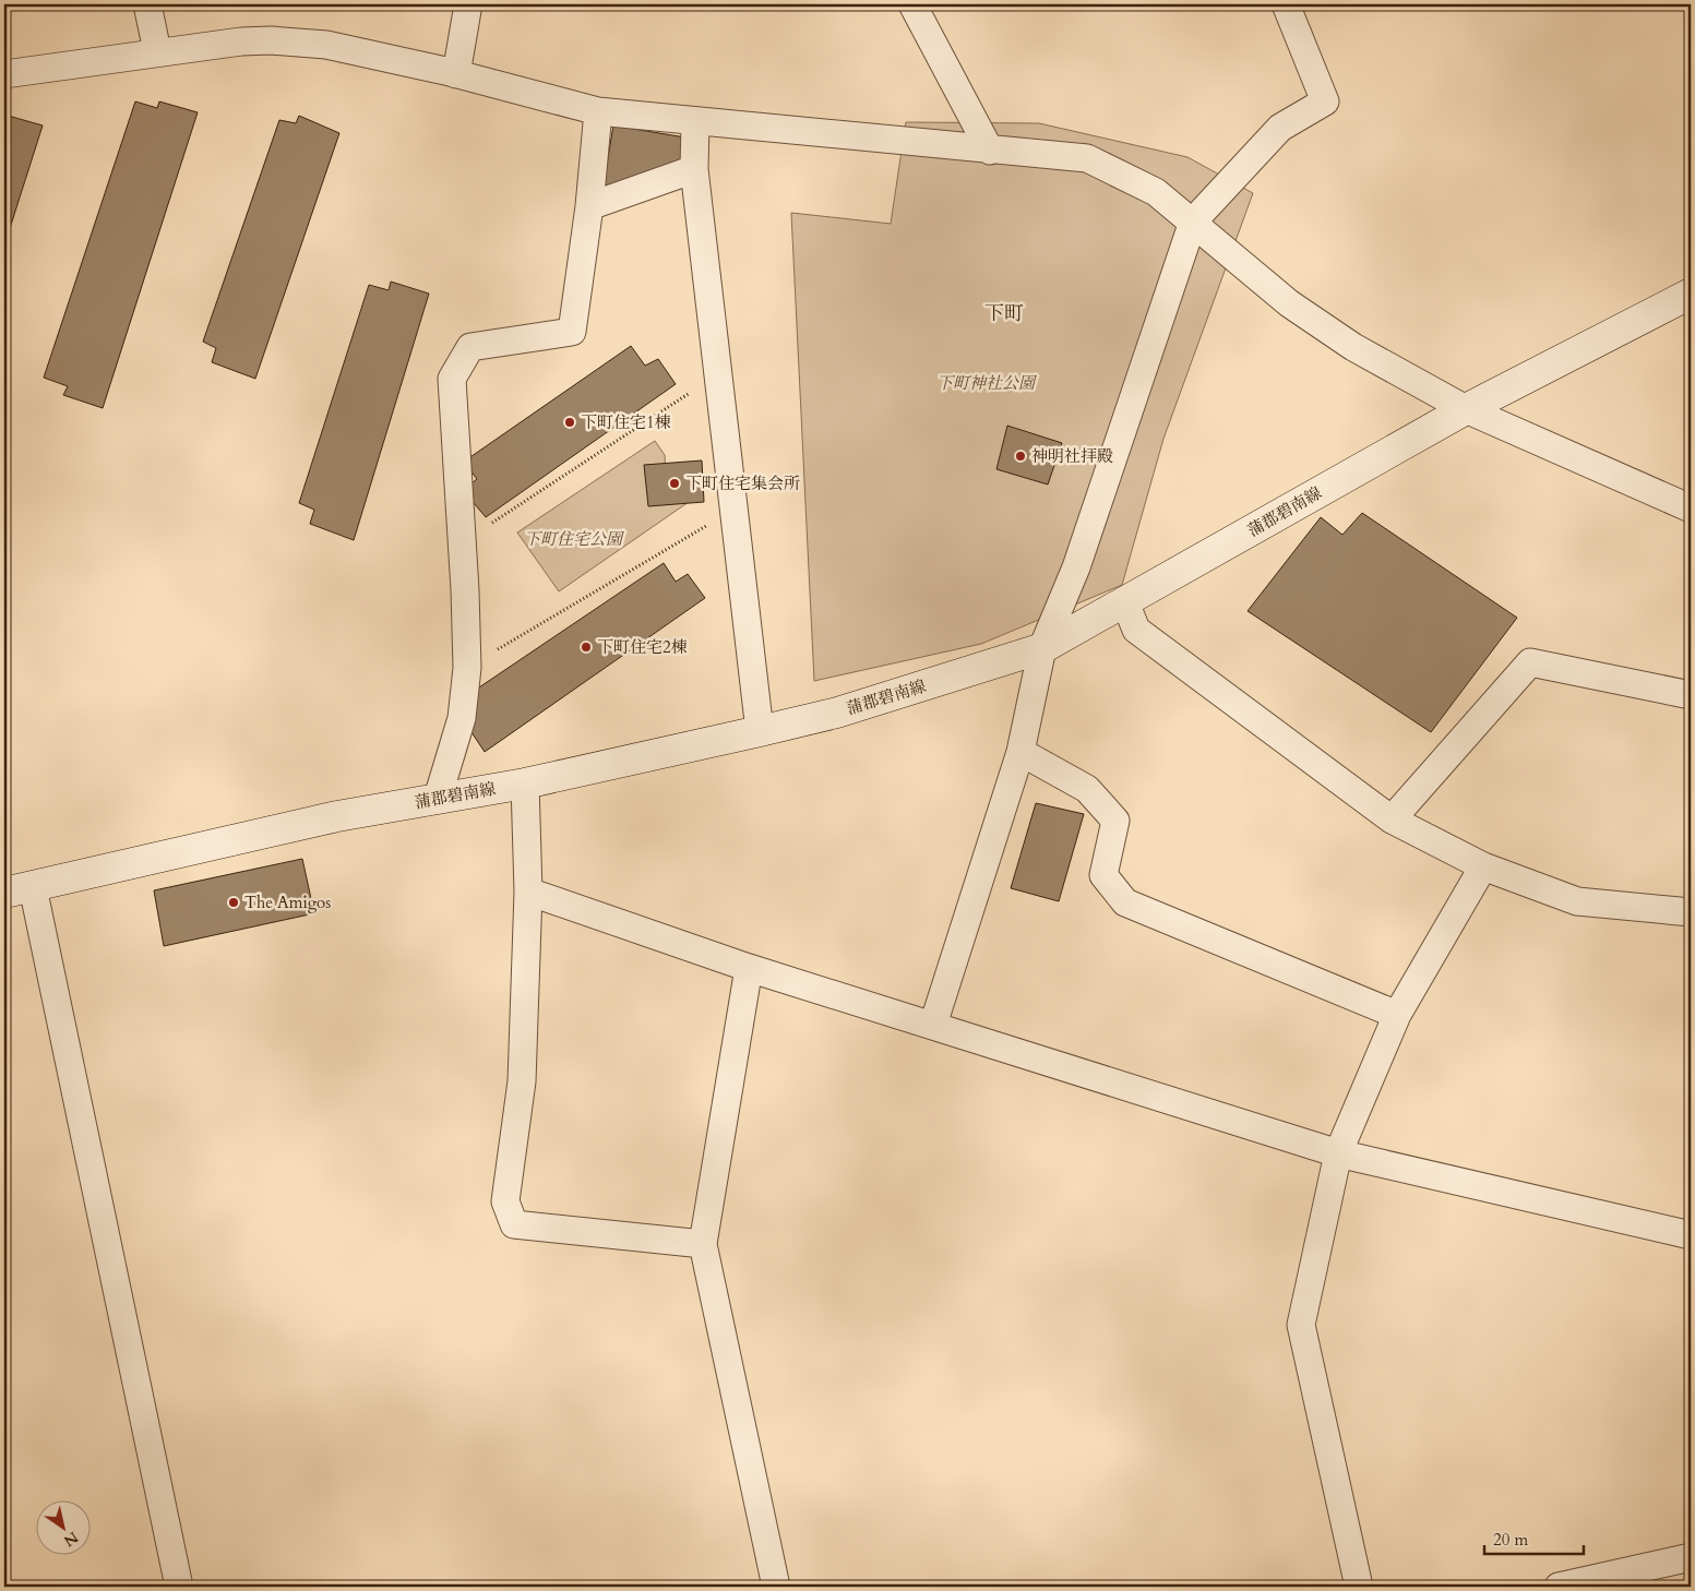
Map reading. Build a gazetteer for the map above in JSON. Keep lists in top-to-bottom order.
{
  "streets": {
    "main road": ["蒲郡碧南線"]
  },
  "districts": ["下町"],
  "parks": ["下町神社公園", "下町住宅公園"],
  "places": [
    "下町住宅1棟",
    "神明社拝殿",
    "下町住宅集会所",
    "下町住宅2棟",
    "The Amigos"
  ],
  "scale_bar": "20 m",
  "north": "bottom right"
}
